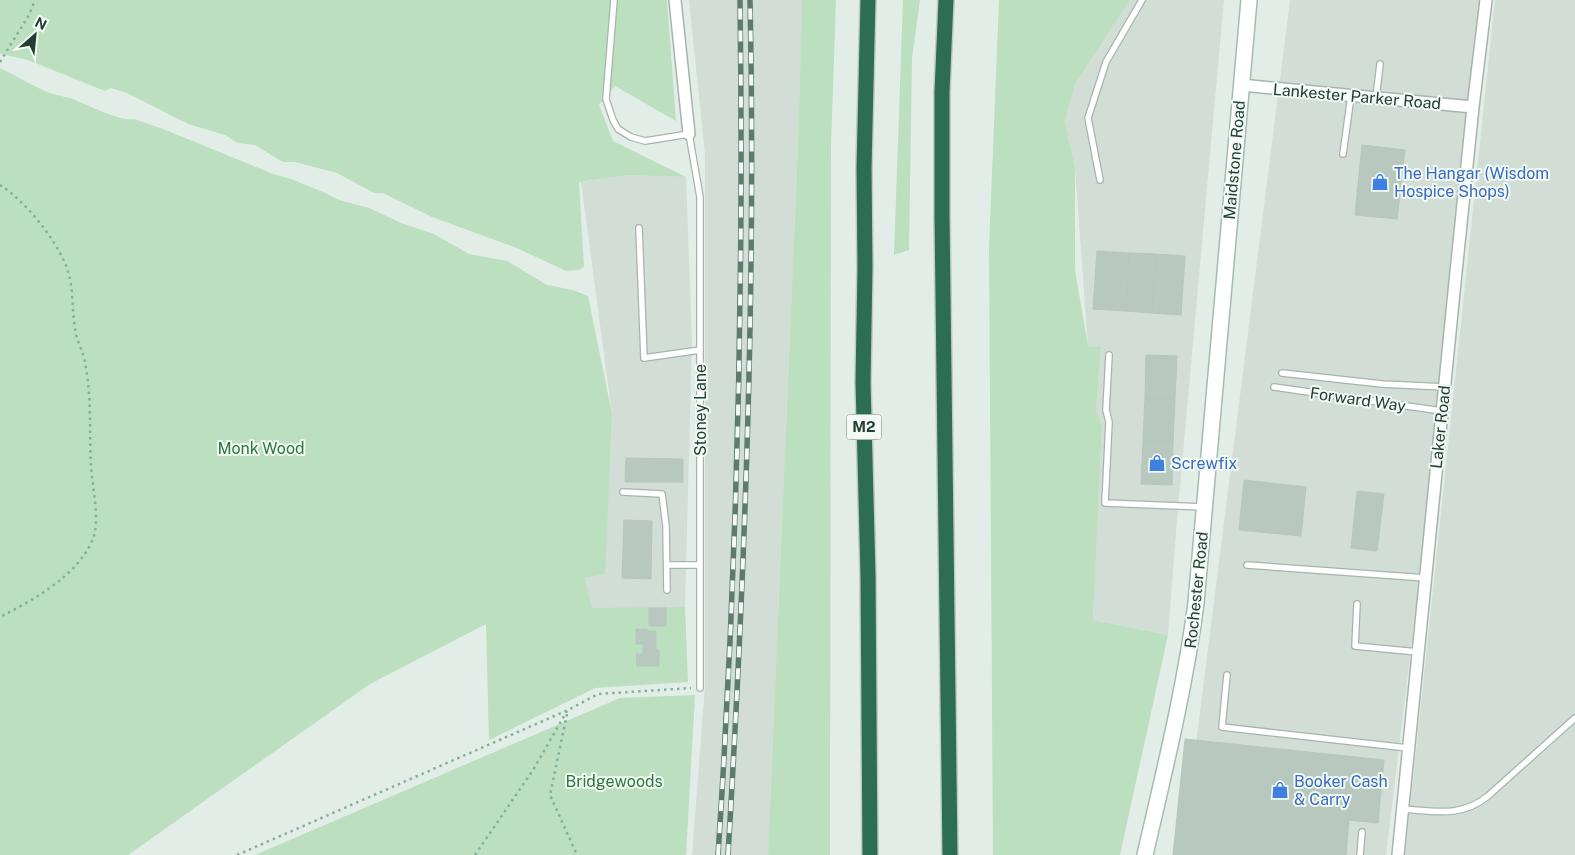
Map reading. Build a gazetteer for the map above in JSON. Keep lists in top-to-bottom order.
{
  "streets": {
    "highway": ["M2"],
    "main road": ["Maidstone Road", "Rochester Road"],
    "street": ["Lankester Parker Road", "Stoney Lane", "Laker Road"],
    "lane": ["Forward Way"]
  },
  "crossings": [
    ["Lankester Parker Road", "Maidstone Road"],
    ["Lankester Parker Road", "Laker Road"],
    ["Maidstone Road", "Rochester Road"],
    ["Forward Way", "Laker Road"]
  ],
  "parks": ["Monk Wood", "Bridgewoods"],
  "places": {
    "shop": ["The Hangar (Wisdom Hospice Shops)", "Screwfix", "Booker Cash & Carry"]
  },
  "north": "top right"
}
